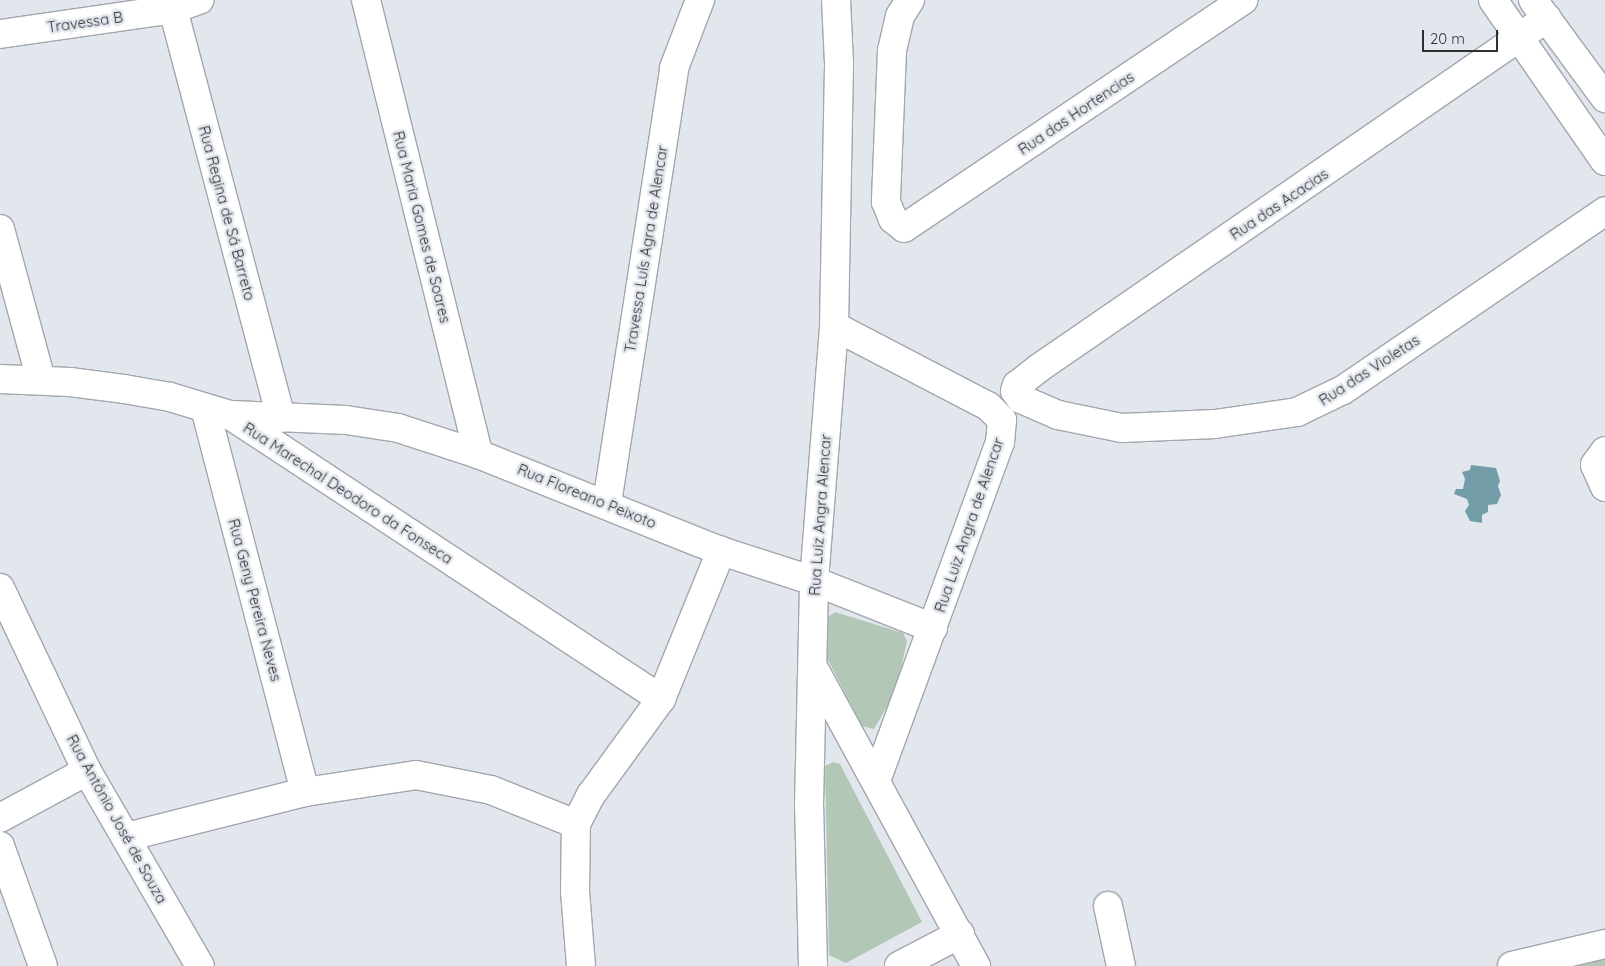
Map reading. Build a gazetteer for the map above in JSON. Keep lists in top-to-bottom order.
{
  "streets": {
    "street": [
      "Travessa B",
      "Rua das Hortencias",
      "Rua das Acacias",
      "Rua Regina de Sá Barreto",
      "Rua Maria Gomes de Soares",
      "Travessa Luís Agra de Alencar",
      "Rua das Violetas",
      "Rua Marechal Deodoro da Fonseca",
      "Rua Floreano Peixoto",
      "Rua Luiz Angra Alencar",
      "Rua Luiz Angra de Alencar",
      "Rua Geny Pereira Neves",
      "Rua Antônio José de Souza"
    ]
  },
  "crossings": [
    ["Travessa B", "Rua Regina de Sá Barreto"],
    ["Rua das Acacias", "Rua das Violetas"],
    ["Rua Regina de Sá Barreto", "Rua Floreano Peixoto"],
    ["Rua Maria Gomes de Soares", "Rua Floreano Peixoto"],
    ["Travessa Luís Agra de Alencar", "Rua Floreano Peixoto"],
    ["Rua Marechal Deodoro da Fonseca", "Rua Floreano Peixoto"],
    ["Rua Marechal Deodoro da Fonseca", "Rua Geny Pereira Neves"],
    ["Rua Floreano Peixoto", "Rua Luiz Angra Alencar"],
    ["Rua Floreano Peixoto", "Rua Luiz Angra de Alencar"],
    ["Rua Floreano Peixoto", "Rua Geny Pereira Neves"],
    ["Rua Luiz Angra Alencar", "Rua Luiz Angra de Alencar"]
  ],
  "scale_bar": "20 m"
}
